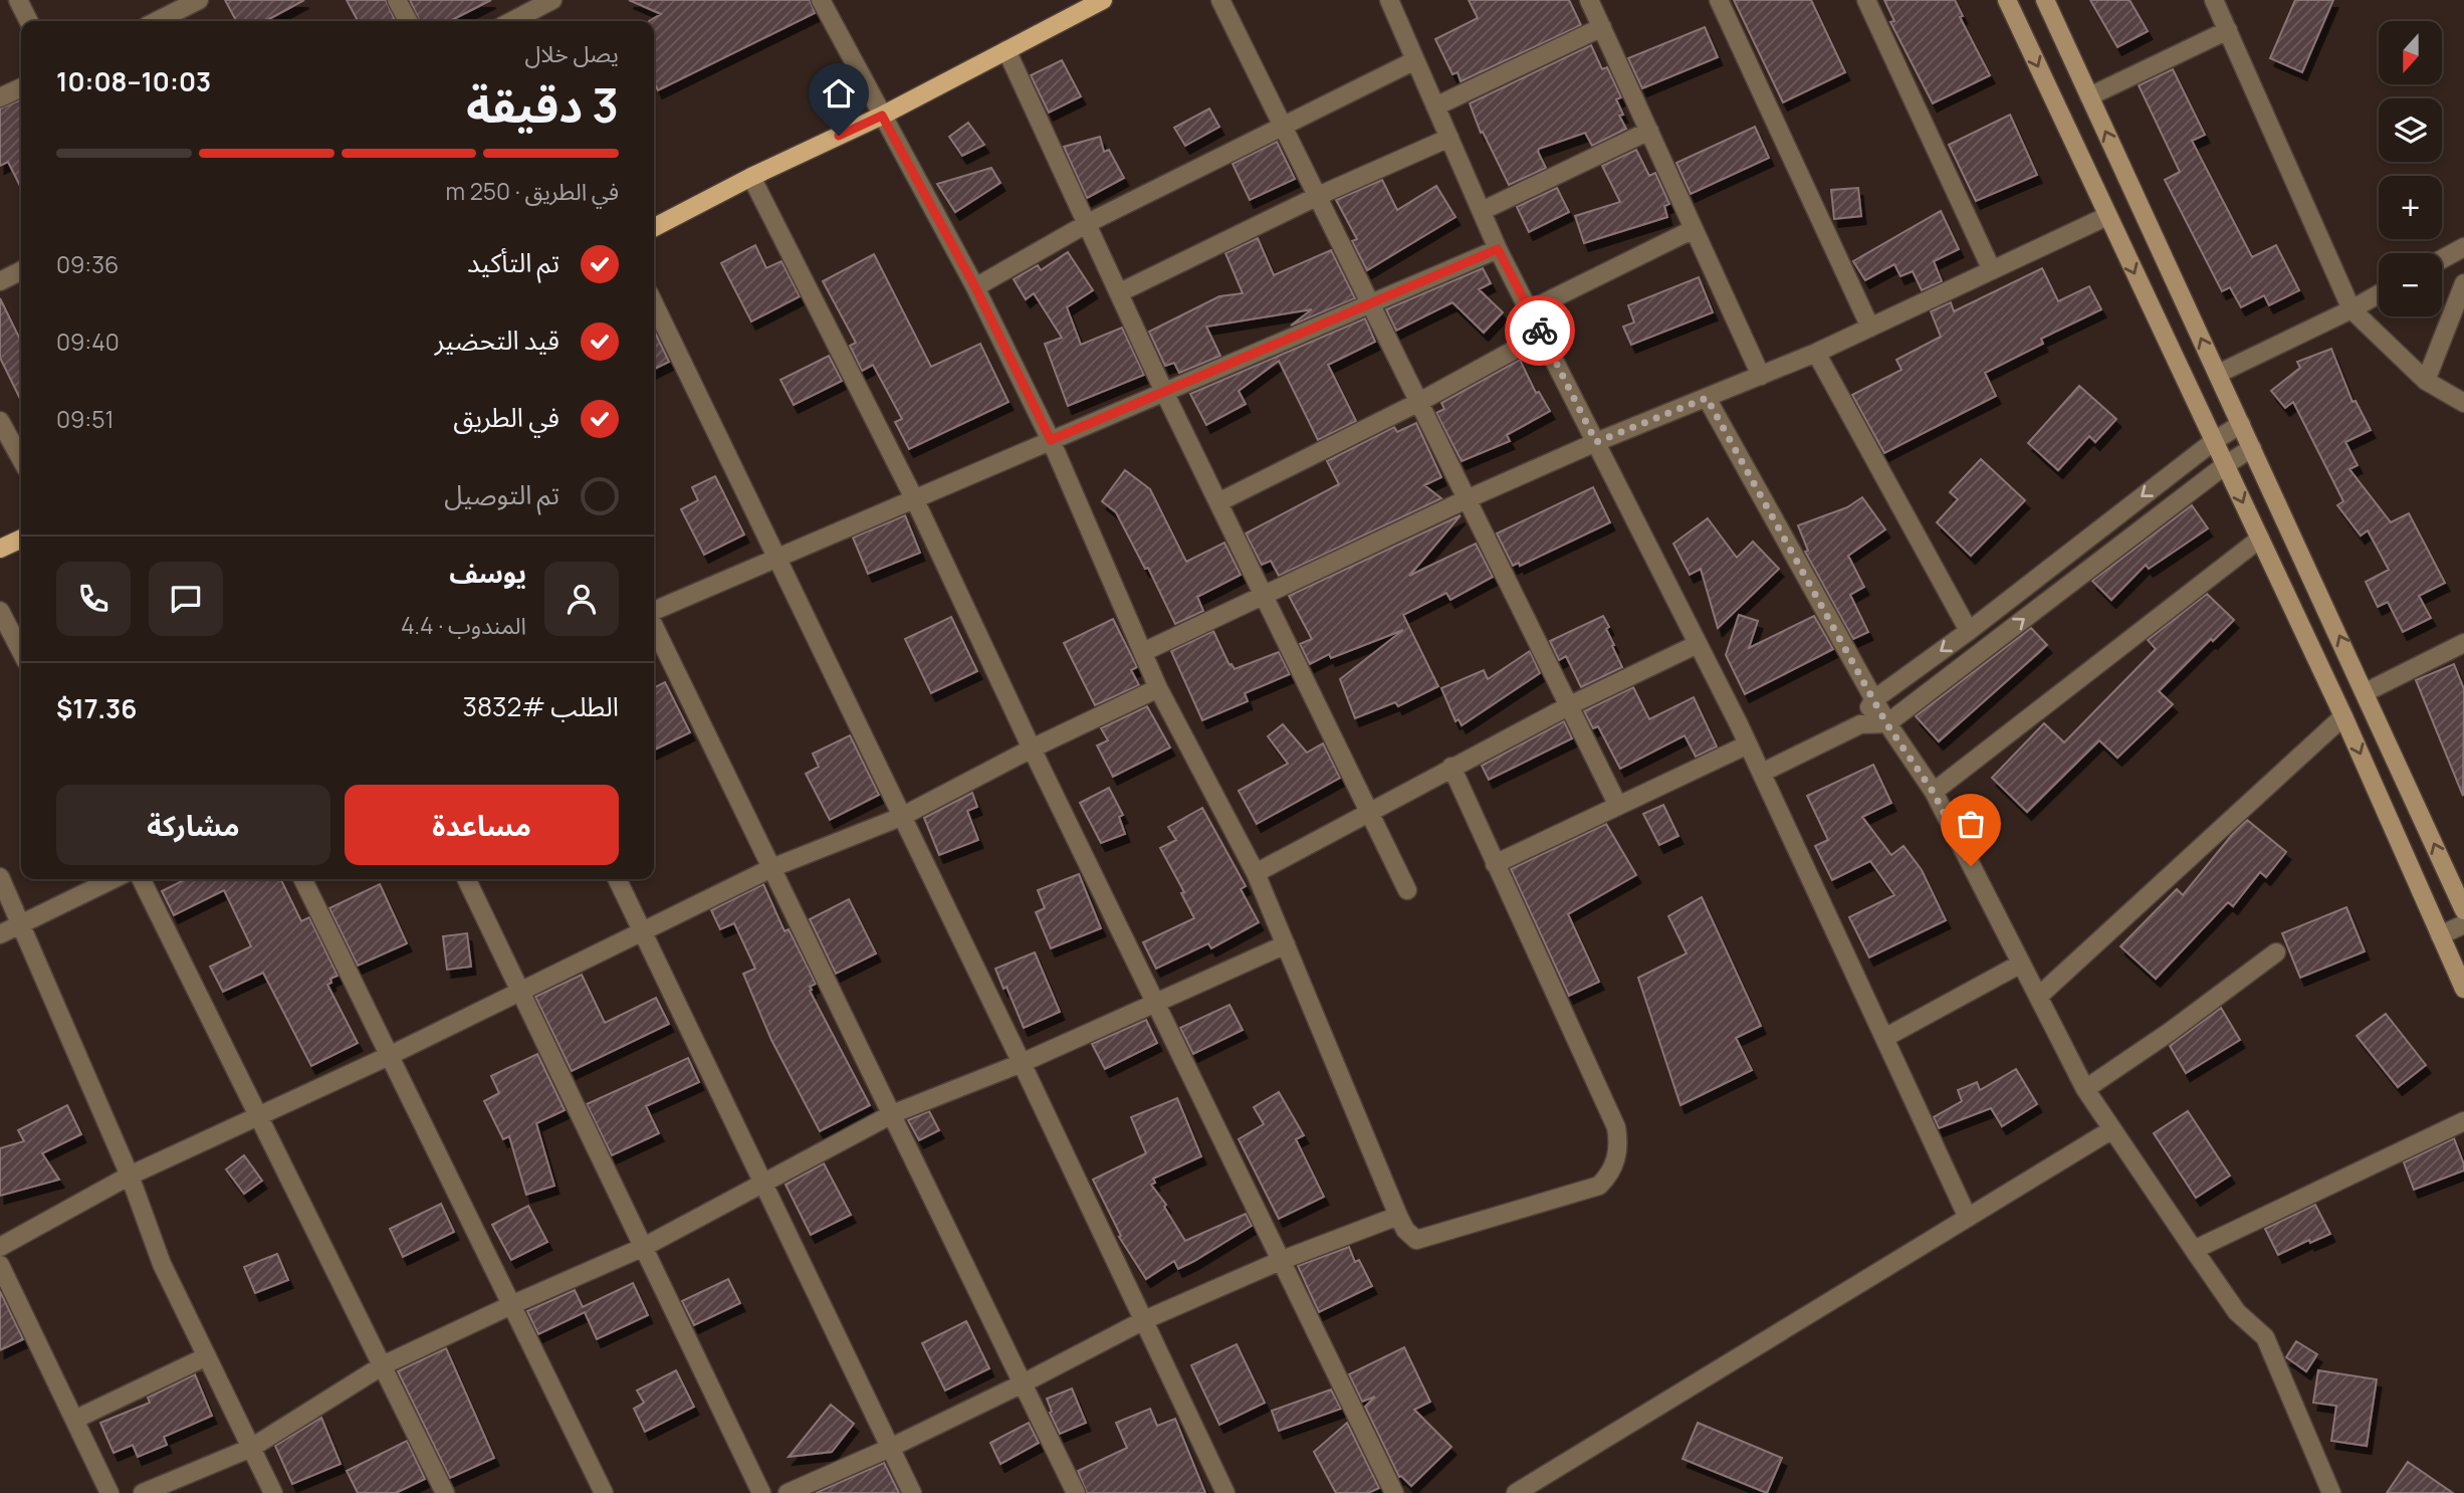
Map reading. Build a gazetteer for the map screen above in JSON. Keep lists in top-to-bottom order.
{
  "north": "bottom",
  "page": {
    "map_buttons": ["+", "−"],
    "heading": ["3 دقيقة", "يصل خلال", "10:03–10:08"],
    "panel": [
      "يوسف",
      "المندوب · 4.4",
      "الطلب #3832",
      "$17.36"
    ],
    "bar": "في الطريق · 250 m",
    "list": [
      ["تم التأكيد", "09:36"],
      ["قيد التحضير", "09:40"],
      ["في الطريق", "09:51"],
      "تم التوصيل"
    ],
    "buttons": ["مساعدة", "مشاركة"]
  }
}
